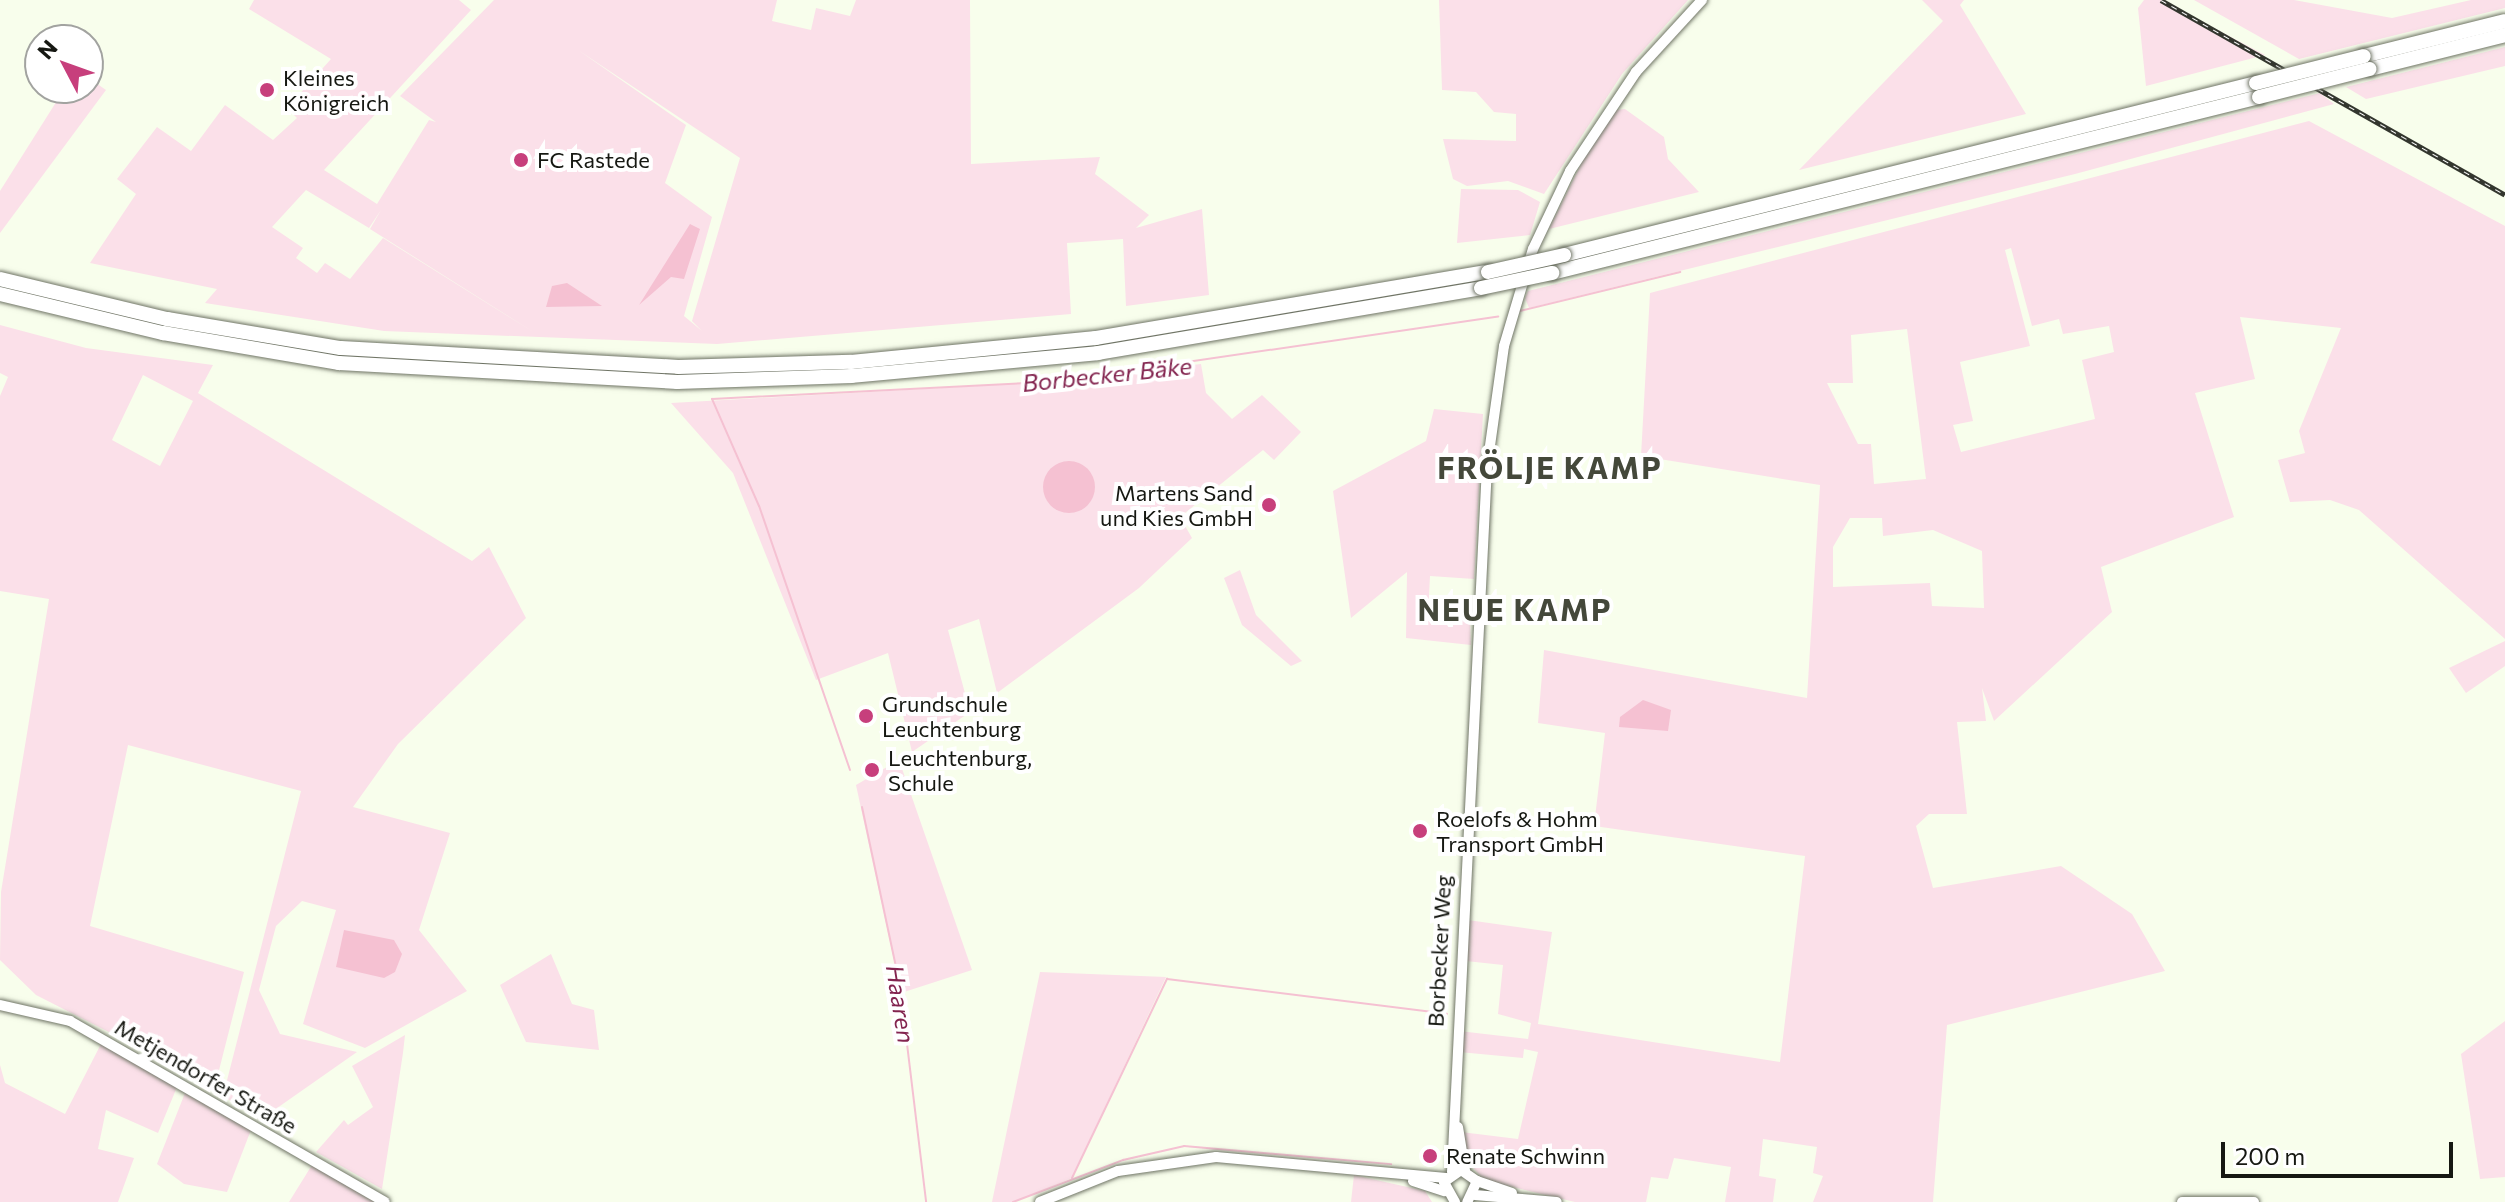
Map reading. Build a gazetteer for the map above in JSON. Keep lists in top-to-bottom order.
{
  "streets": {
    "street": ["Borbecker Weg", "Metjendorfer Straße"]
  },
  "districts": ["FRÖLJE KAMP", "NEUE KAMP"],
  "water": ["Borbecker Bäke", "Haaren"],
  "places": [
    "Kleines Königreich",
    "FC Rastede",
    "Martens Sand und Kies GmbH",
    "Grundschule Leuchtenburg",
    "Leuchtenburg, Schule",
    "Roelofs & Hohm Transport GmbH",
    "Renate Schwinn"
  ],
  "scale_bar": "200 m",
  "north": "top left"
}
